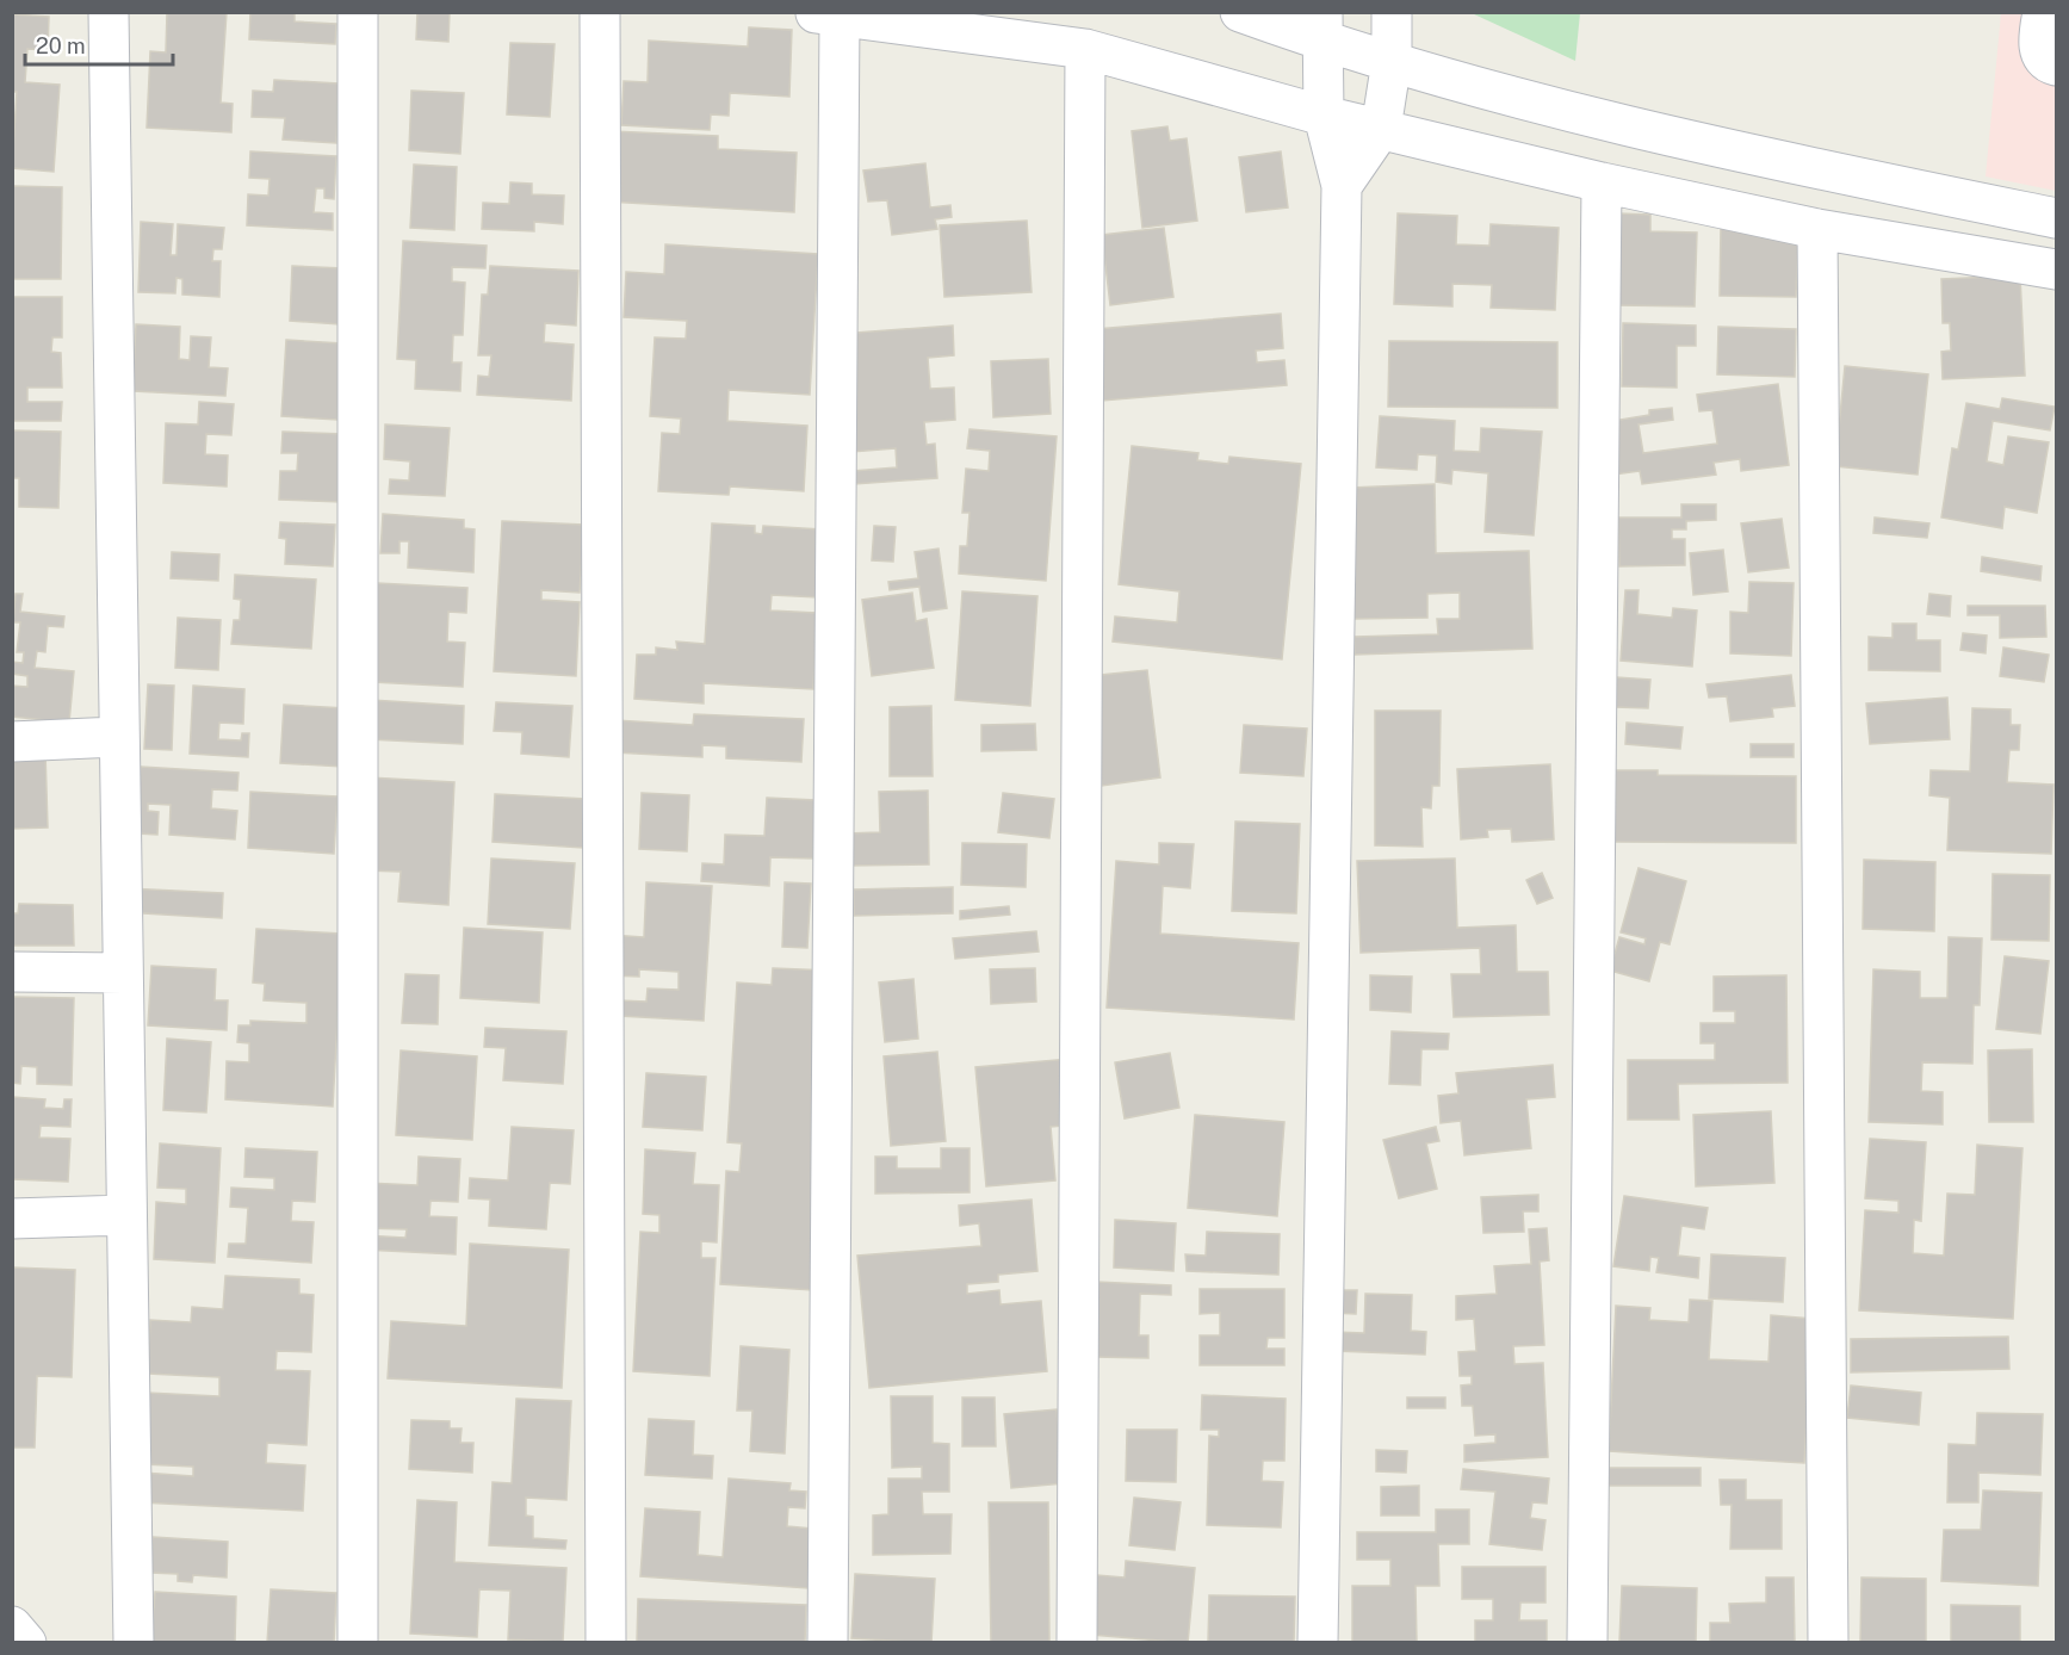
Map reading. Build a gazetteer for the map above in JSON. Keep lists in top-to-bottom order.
{
  "scale_bar": "20 m"
}
